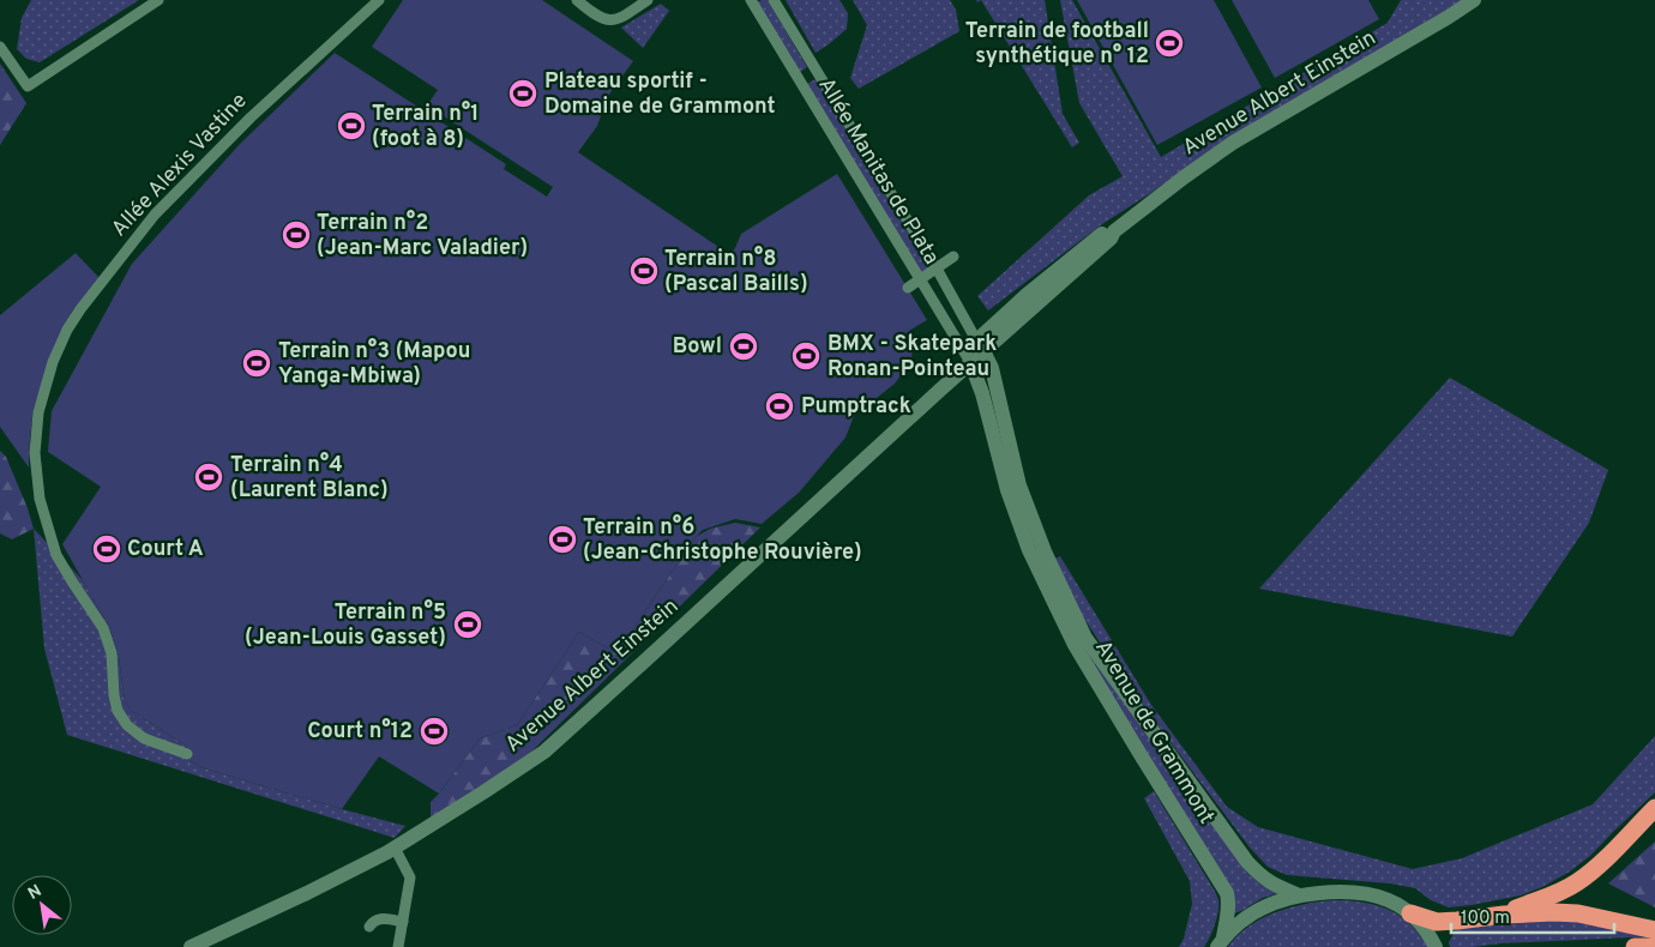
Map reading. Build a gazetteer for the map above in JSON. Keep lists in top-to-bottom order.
{
  "streets": {
    "main road": ["Avenue Albert Einstein", "Avenue de Grammont"],
    "street": ["Allée Alexis Vastine", "Allée Manitas de Plata"]
  },
  "crossings": [
    ["Avenue Albert Einstein", "Allée Manitas de Plata"],
    ["Avenue Albert Einstein", "Avenue de Grammont"],
    ["Allée Manitas de Plata", "Avenue de Grammont"]
  ],
  "places": {
    "sports": [
      "Terrain de football synthétique n° 12",
      "Plateau sportif - Domaine de Grammont",
      "Terrain n°1 (foot à 8)",
      "Terrain n°2 (Jean-Marc Valadier)",
      "Terrain n°8 (Pascal Baills)",
      "Bowl",
      "BMX - Skatepark Ronan-Pointeau",
      "Terrain n°3 (Mapou Yanga-Mbiwa)",
      "Pumptrack",
      "Terrain n°4 (Laurent Blanc)",
      "Terrain n°6 (Jean-Christophe Rouvière)",
      "Court A",
      "Terrain n°5 (Jean-Louis Gasset)",
      "Court n°12"
    ]
  },
  "scale_bar": "100 m",
  "north": "top left"
}
